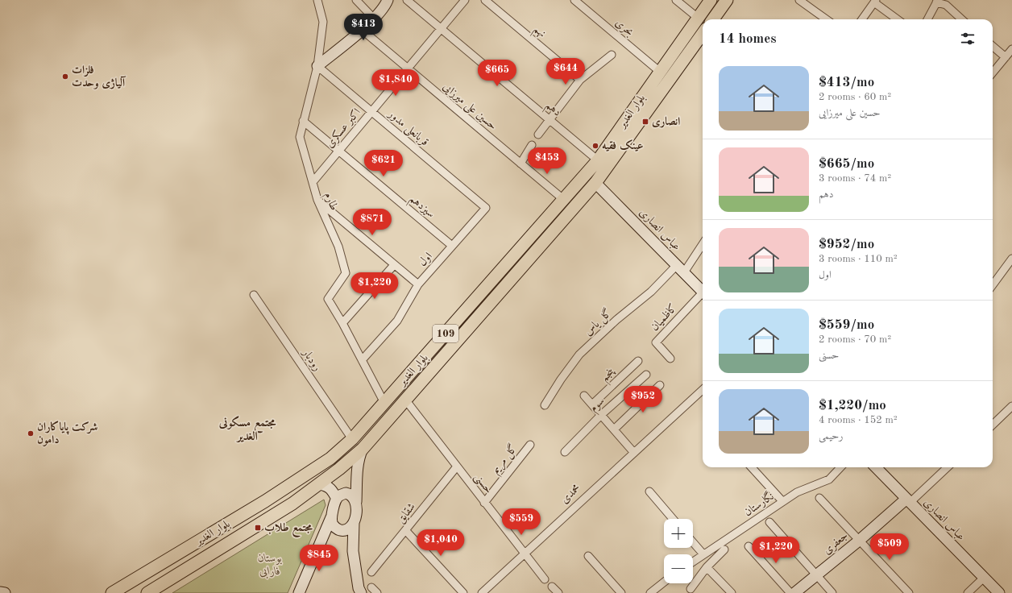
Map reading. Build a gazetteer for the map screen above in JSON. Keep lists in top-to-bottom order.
{
  "streets": {
    "main road": ["بلوار الغدیر", "109"],
    "street": [
      "بحری",
      "نهم",
      "حسین علی میرزایی",
      "دهم",
      "اکبر عسکری",
      "قربانعلی مدور",
      "طارم",
      "سیزدهم",
      "عباس انصاری",
      "اول",
      "کاظمیان",
      "گل یاس",
      "رودبار",
      "پنجم",
      "سوم",
      "گل مریم",
      "حسنی",
      "محمدی",
      "نگارستان",
      "شقایق",
      "جعفری"
    ]
  },
  "crossings": [
    ["بحری", "بلوار الغدیر"],
    ["حسین علی میرزایی", "بلوار الغدیر"],
    ["حسین علی میرزایی", "اکبر عسکری"],
    ["دهم", "بلوار الغدیر"],
    ["دهم", "اکبر عسکری"],
    ["بلوار الغدیر", "طارم"],
    ["بلوار الغدیر", "عباس انصاری"],
    ["بلوار الغدیر", "رودبار"],
    ["بلوار الغدیر", "حسنی"],
    ["اکبر عسکری", "قربانعلی مدور"],
    ["اکبر عسکری", "طارم"],
    ["اکبر عسکری", "سیزدهم"],
    ["قربانعلی مدور", "طارم"],
    ["قربانعلی مدور", "اول"],
    ["طارم", "سیزدهم"],
    ["طارم", "اول"],
    ["سیزدهم", "اول"],
    ["عباس انصاری", "گل یاس"],
    ["عباس انصاری", "جعفری"],
    ["گل مریم", "حسنی"],
    ["حسنی", "محمدی"],
    ["حسنی", "شقایق"]
  ],
  "districts": ["مجتمع مسکونی الغدیر"],
  "parks": ["بوستان فارابی"],
  "places": {
    "other": ["فلزات آلیاژی وحدت", "عینک فقیه", "شرکت پایاکاران دامون"],
    "transit": ["انصاری", "مجتمع طلاب"]
  },
  "page": {
    "price": [
      "$413",
      "$644",
      "$665",
      "$1,840",
      "$453",
      "$621",
      "$871",
      "$1,220",
      "$952",
      "$559",
      "$1,040",
      "$509",
      "$1,220",
      "$845"
    ],
    "heading": "14 homes",
    "list": [
      {
        "name": "$413/mo",
        "note": "2 rooms · 60 m² · حسین علی میرزایی"
      },
      {
        "name": "$665/mo",
        "note": "3 rooms · 74 m² · دهم"
      },
      {
        "name": "$952/mo",
        "note": "3 rooms · 110 m² · اول"
      },
      {
        "name": "$559/mo",
        "note": "2 rooms · 70 m² · حسنی"
      },
      {
        "name": "$1,220/mo",
        "note": "4 rooms · 152 m² · رحیمی"
      }
    ],
    "map_buttons": ["+", "−"]
  }
}
